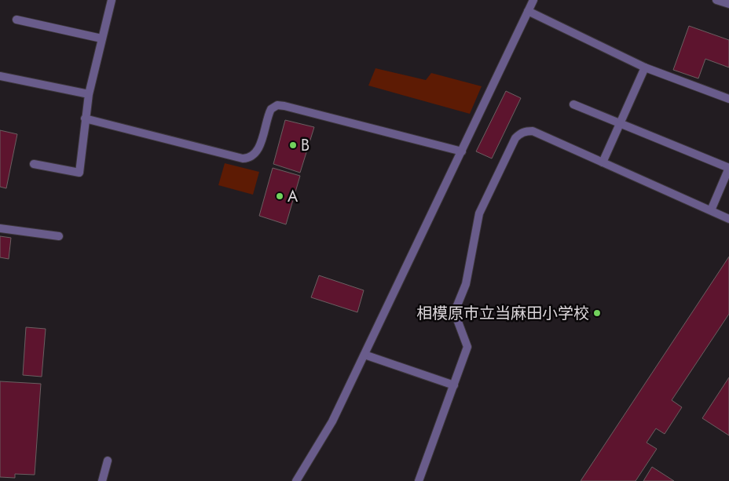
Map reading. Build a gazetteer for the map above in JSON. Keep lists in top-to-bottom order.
{
  "places": ["B", "A", "相模原市立当麻田小学校"]
}
